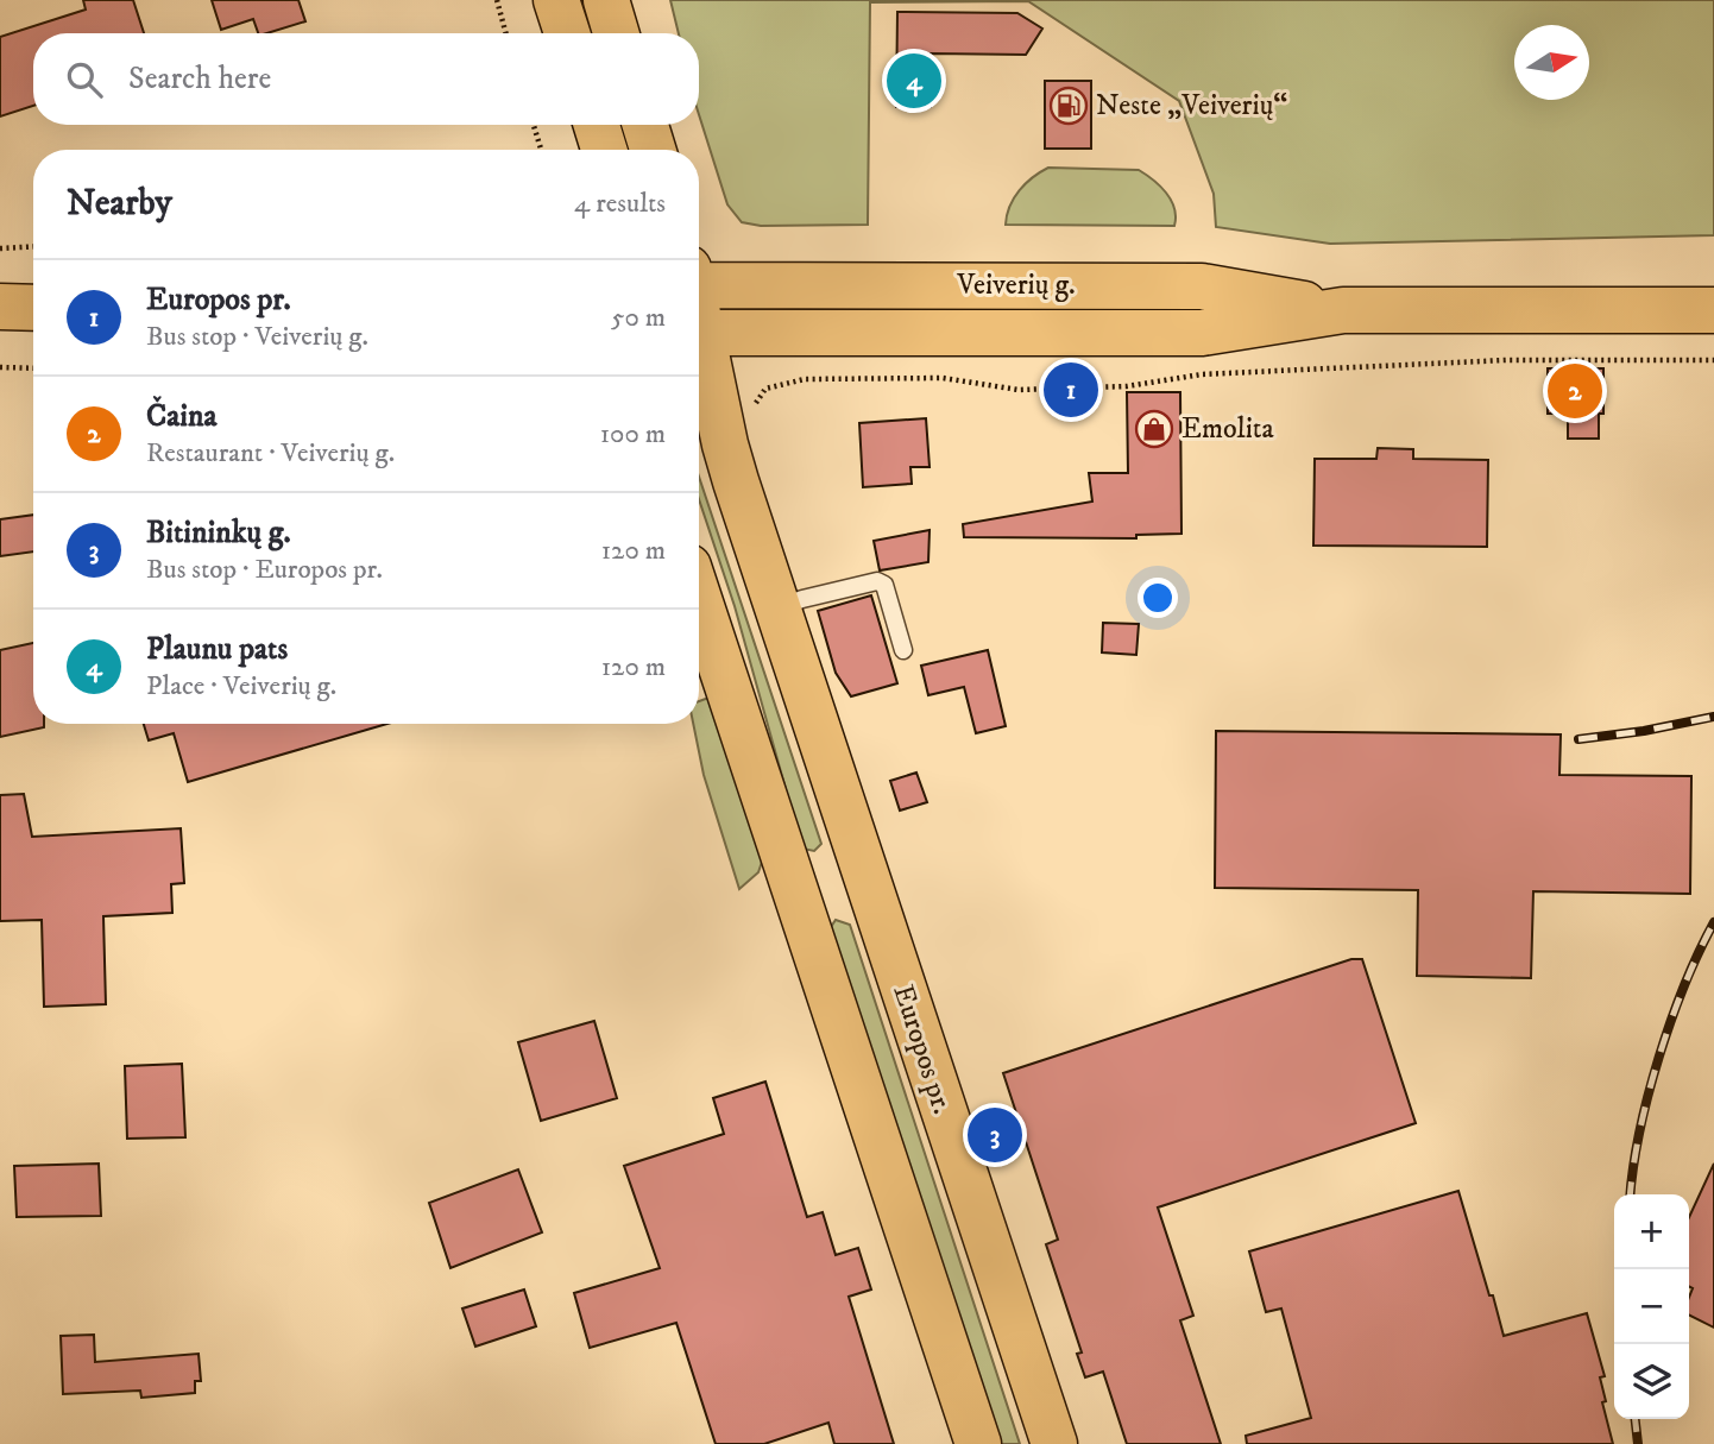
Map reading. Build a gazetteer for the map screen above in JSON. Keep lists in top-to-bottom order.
{
  "streets": {
    "main road": ["Veiverių g.", "Europos pr."]
  },
  "places": {
    "fuel station": ["Neste „Veiverių“"],
    "shop": ["Emolita"]
  },
  "north": "right",
  "page": {
    "search": "Search here",
    "pins": [
      "4",
      "1",
      "2",
      "3"
    ],
    "heading": ["Nearby", "4 results"],
    "list": [
      {
        "mark": "1",
        "name": "Europos pr.",
        "note": "Bus stop · Veiverių g.",
        "value": "50 m"
      },
      {
        "mark": "2",
        "name": "Čaina",
        "note": "Restaurant · Veiverių g.",
        "value": "100 m"
      },
      {
        "mark": "3",
        "name": "Bitininkų g.",
        "note": "Bus stop · Europos pr.",
        "value": "120 m"
      },
      {
        "mark": "4",
        "name": "Plaunu pats",
        "note": "Place · Veiverių g.",
        "value": "120 m"
      }
    ],
    "map_buttons": ["+", "−"]
  }
}
